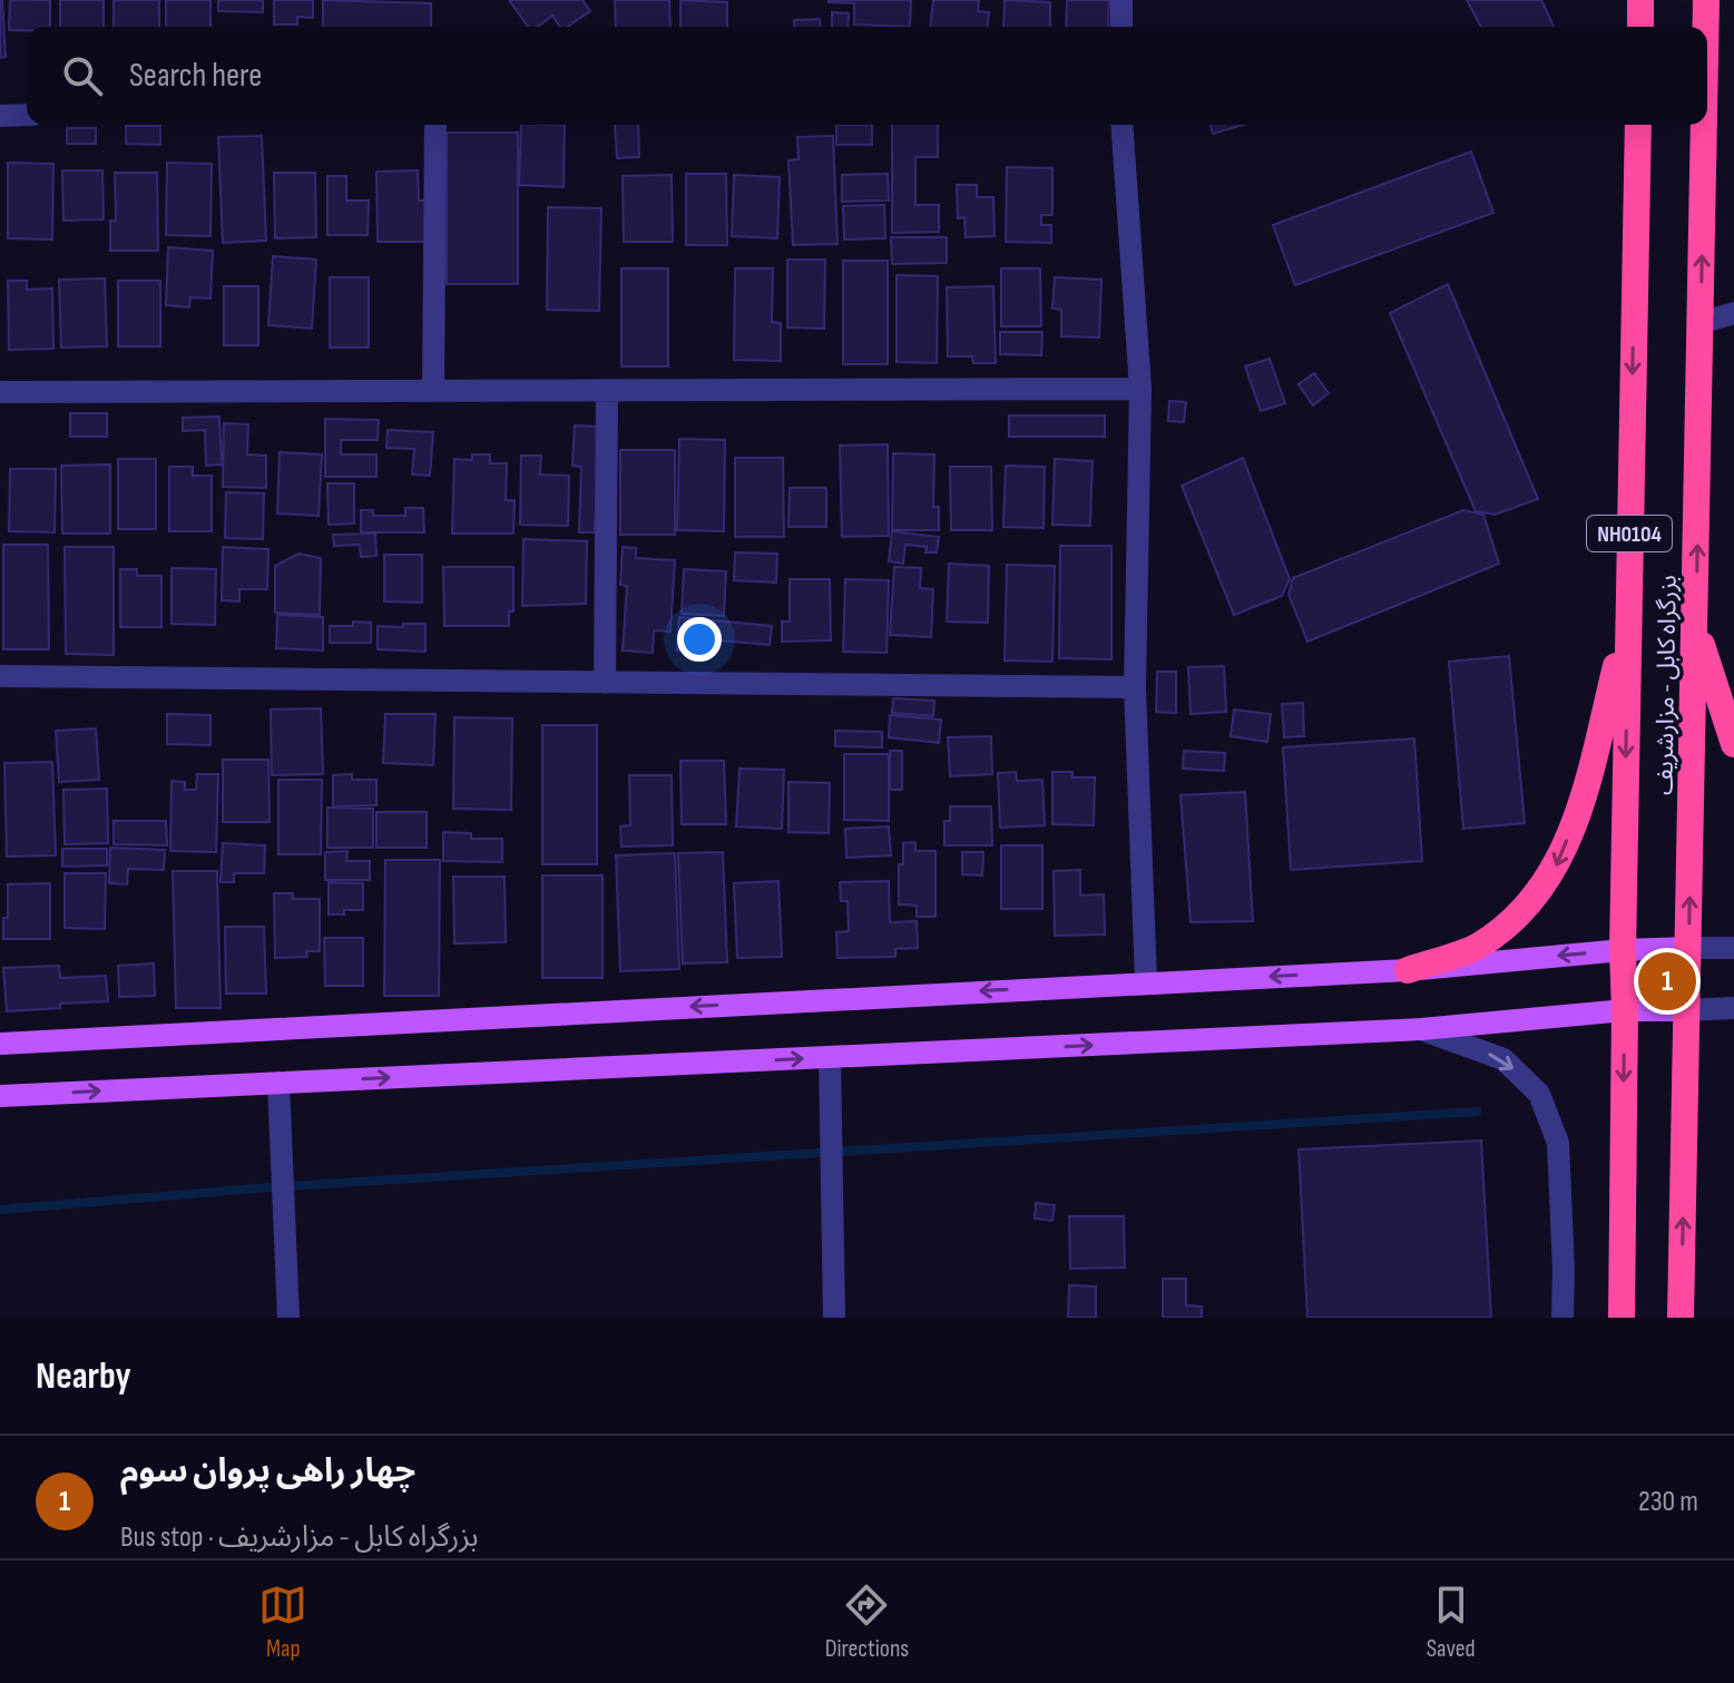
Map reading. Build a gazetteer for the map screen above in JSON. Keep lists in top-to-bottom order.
{
  "streets": {
    "highway": ["NH0104", "بزرگراه کابل - مزارشریف"]
  },
  "page": {
    "search": "Search here",
    "pins": "1",
    "heading": "Nearby",
    "list": [
      {
        "mark": "1",
        "name": "چهار راهی پروان سوم",
        "note": "Bus stop · بزرگراه کابل - مزارشریف",
        "value": "230 m"
      }
    ],
    "nav": ["Map", "Directions", "Saved"]
  }
}
